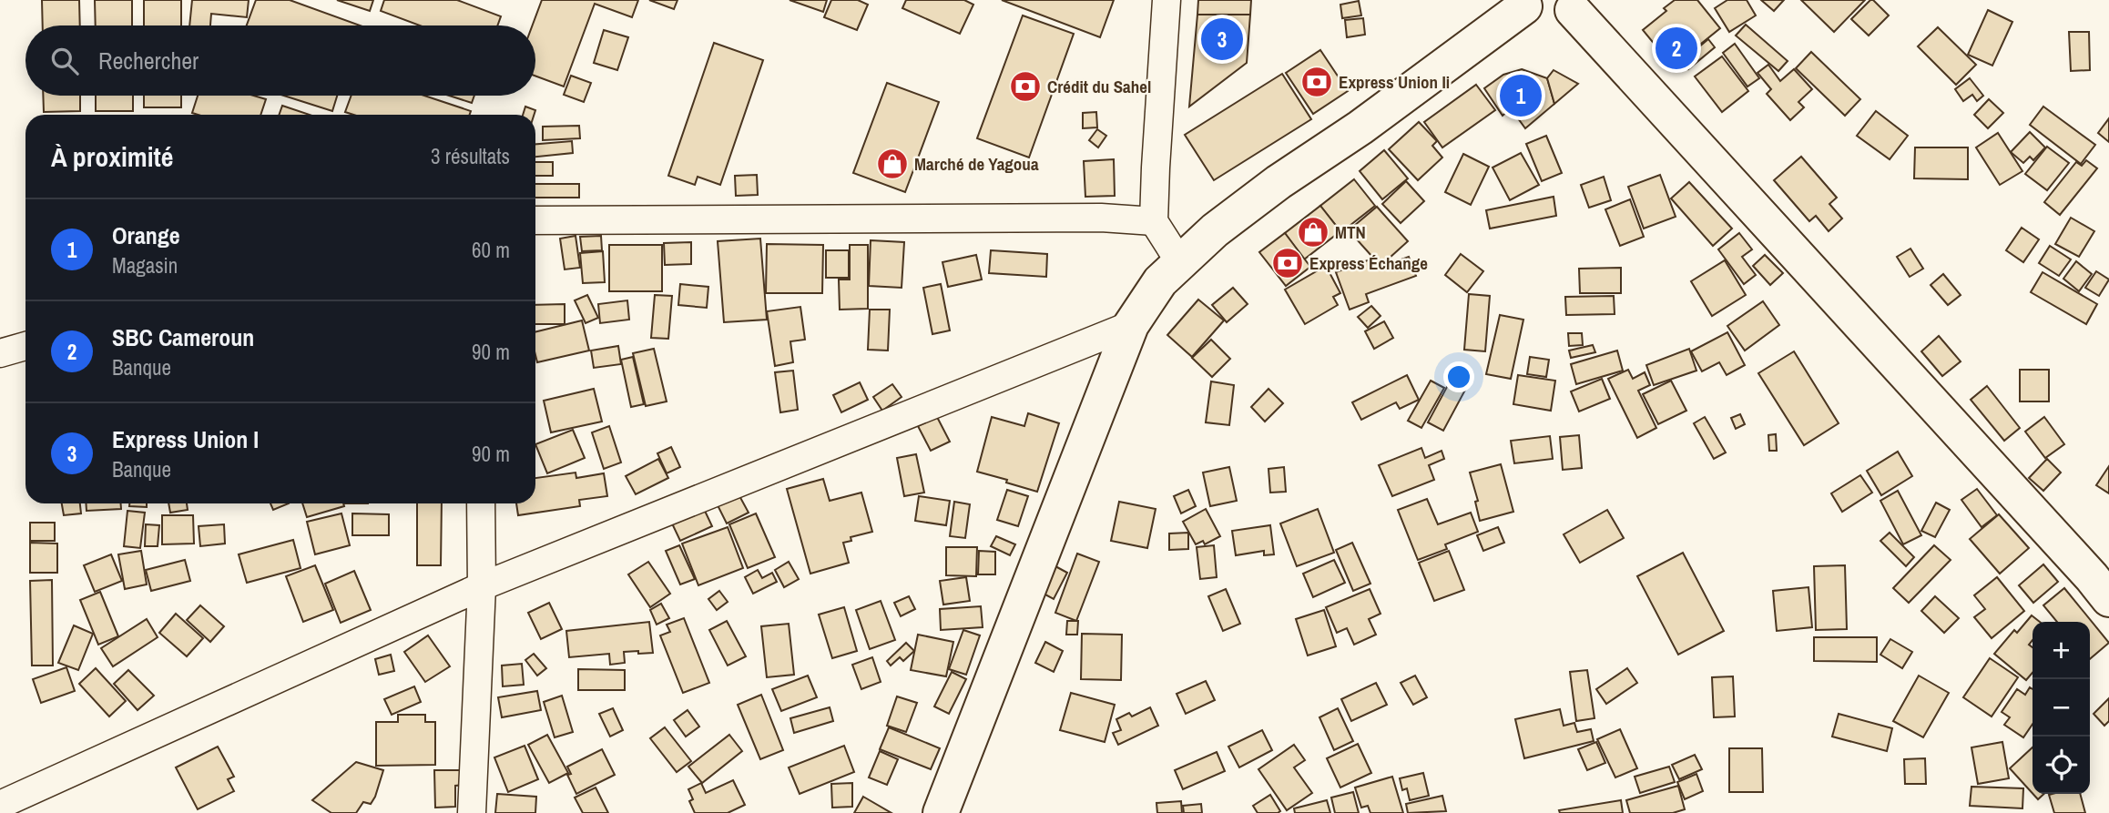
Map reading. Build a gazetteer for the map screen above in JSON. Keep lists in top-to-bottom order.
{
  "places": {
    "bank": ["Express Union Ii", "Crédit du Sahel", "Express Échange"],
    "shop": ["Marché de Yagoua", "MTN"]
  },
  "page": {
    "pins": ["3", "2", "1"],
    "search": "Rechercher",
    "heading": ["À proximité", "3 résultats"],
    "list": [
      {
        "mark": "1",
        "name": "Orange",
        "note": "Magasin",
        "value": "60 m"
      },
      {
        "mark": "2",
        "name": "SBC Cameroun",
        "note": "Banque",
        "value": "90 m"
      },
      {
        "mark": "3",
        "name": "Express Union I",
        "note": "Banque",
        "value": "90 m"
      }
    ],
    "map_buttons": ["+", "−"]
  }
}
